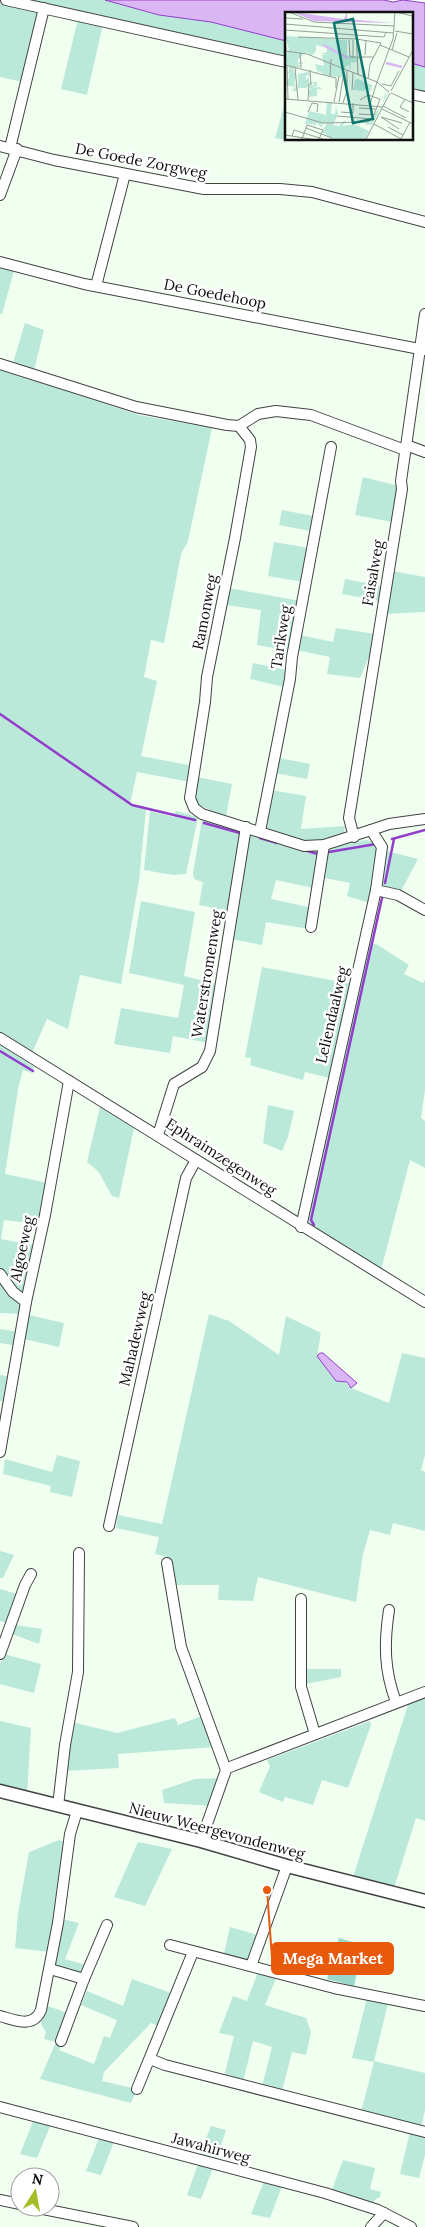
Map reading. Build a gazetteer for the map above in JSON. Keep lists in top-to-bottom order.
{
  "streets": {
    "street": [
      "De Goede Zorgweg",
      "De Goedehoop",
      "Faisalweg",
      "Ramonweg",
      "Tarikweg",
      "Waterstromenweg",
      "Leliendaalweg",
      "Ephraimzegenweg",
      "Algoeweg",
      "Mahadewweg",
      "Nieuw Weergevondenweg",
      "Jawahirweg"
    ]
  },
  "crossings": [
    ["De Goedehoop", "Faisalweg"],
    ["Ramonweg", "Waterstromenweg"],
    ["Waterstromenweg", "Ephraimzegenweg"],
    ["Leliendaalweg", "Ephraimzegenweg"],
    ["Ephraimzegenweg", "Algoeweg"],
    ["Ephraimzegenweg", "Mahadewweg"]
  ],
  "places": ["Mega Market"],
  "north": "top"
}
